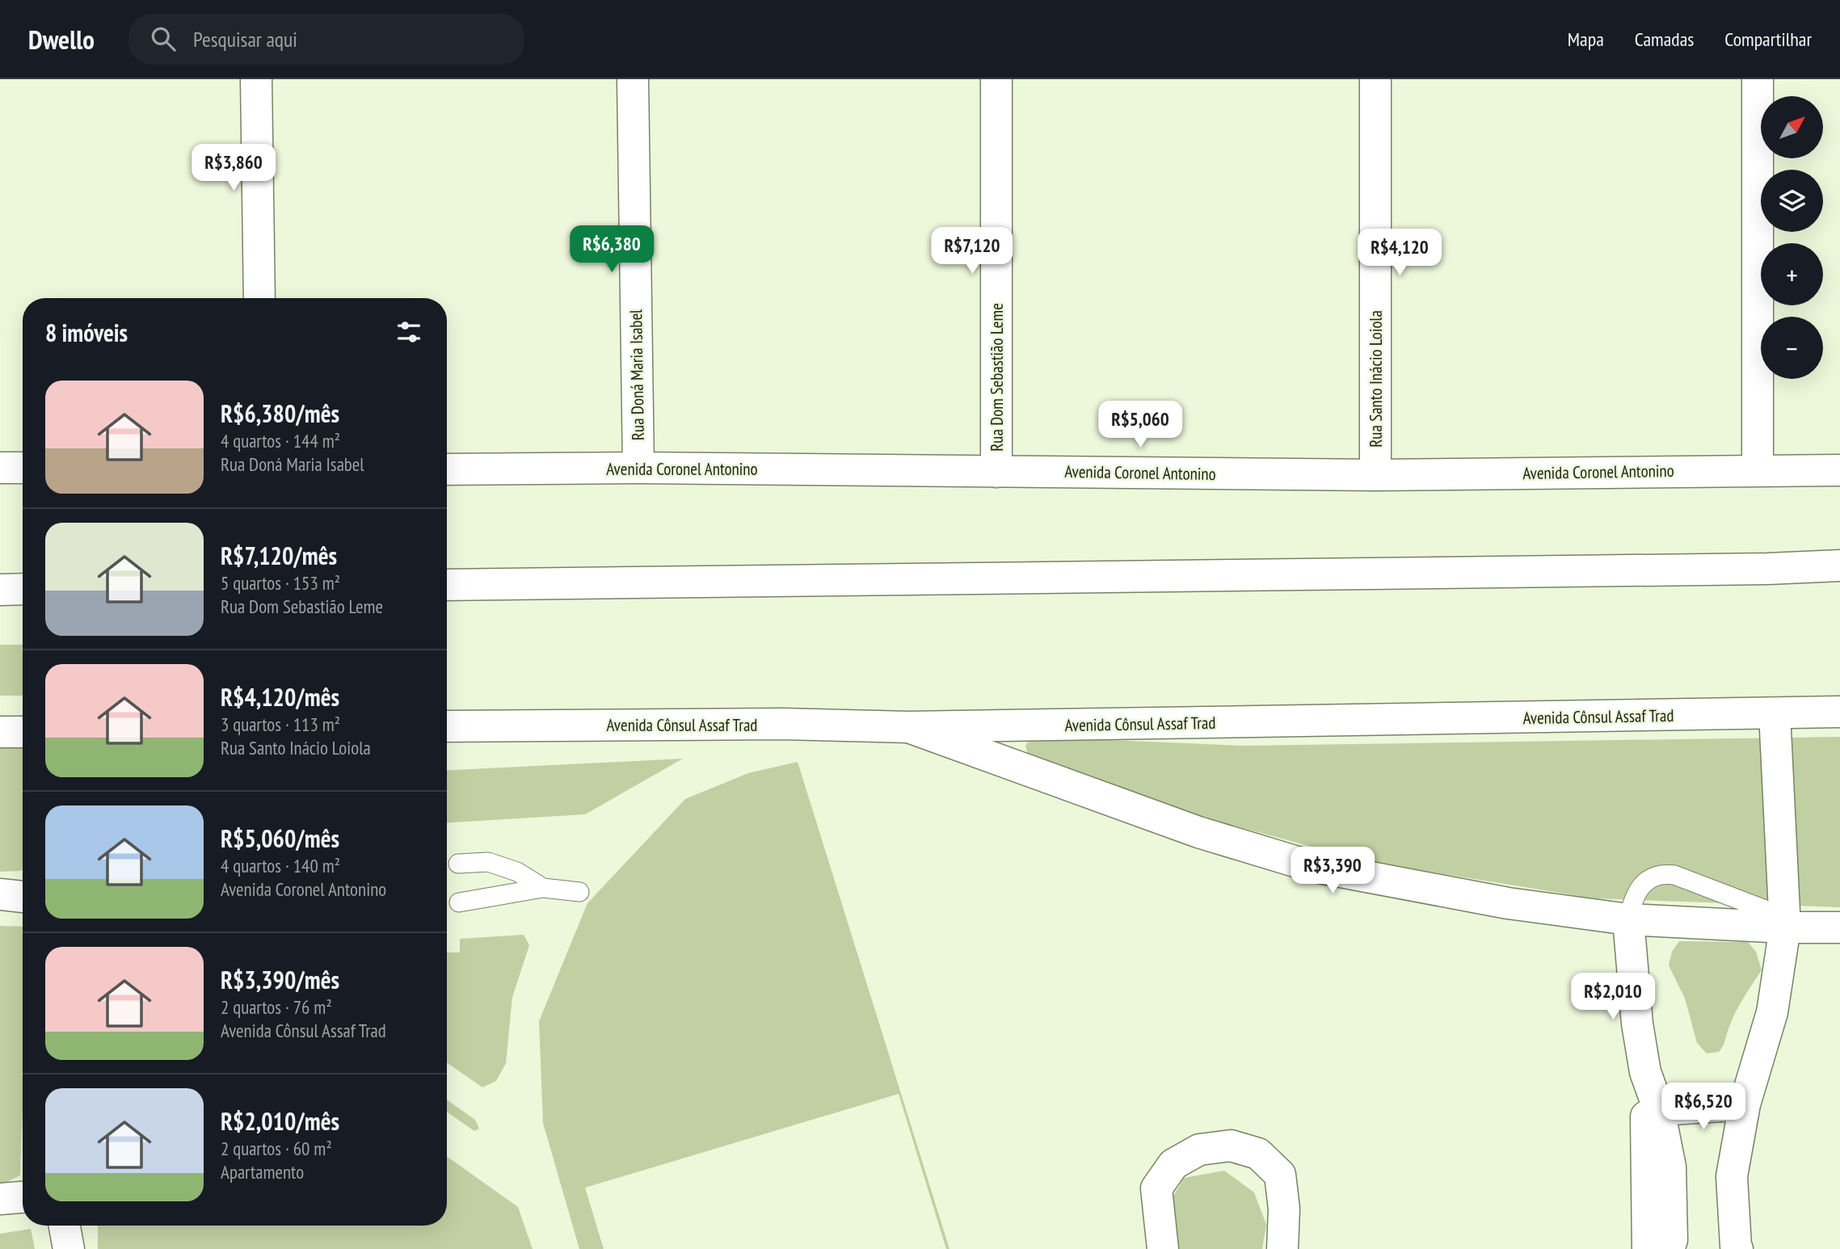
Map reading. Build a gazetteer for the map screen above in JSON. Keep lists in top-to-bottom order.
{
  "streets": {
    "street": [
      "Rua Doná Maria Isabel",
      "Rua Dom Sebastião Leme",
      "Rua Santo Inácio Loiola",
      "Avenida Coronel Antonino",
      "Avenida Cônsul Assaf Trad"
    ]
  },
  "crossings": [
    ["Rua Doná Maria Isabel", "Avenida Coronel Antonino"],
    ["Rua Dom Sebastião Leme", "Avenida Coronel Antonino"],
    ["Rua Santo Inácio Loiola", "Avenida Coronel Antonino"]
  ],
  "north": "top right",
  "page": {
    "header": "Dwello",
    "search": "Pesquisar aqui",
    "nav": ["Mapa", "Camadas", "Compartilhar"],
    "map_buttons": ["+", "−"],
    "price": [
      "R$3,860",
      "R$6,380",
      "R$7,120",
      "R$4,120",
      "R$5,060",
      "R$3,390",
      "R$2,010",
      "R$6,520"
    ],
    "heading": "8 imóveis",
    "list": [
      {
        "name": "R$6,380/mês",
        "note": "4 quartos · 144 m² · Rua Doná Maria Isabel"
      },
      {
        "name": "R$7,120/mês",
        "note": "5 quartos · 153 m² · Rua Dom Sebastião Leme"
      },
      {
        "name": "R$4,120/mês",
        "note": "3 quartos · 113 m² · Rua Santo Inácio Loiola"
      },
      {
        "name": "R$5,060/mês",
        "note": "4 quartos · 140 m² · Avenida Coronel Antonino"
      },
      {
        "name": "R$3,390/mês",
        "note": "2 quartos · 76 m² · Avenida Cônsul Assaf Trad"
      },
      {
        "name": "R$2,010/mês",
        "note": "2 quartos · 60 m² · Apartamento"
      }
    ]
  }
}
